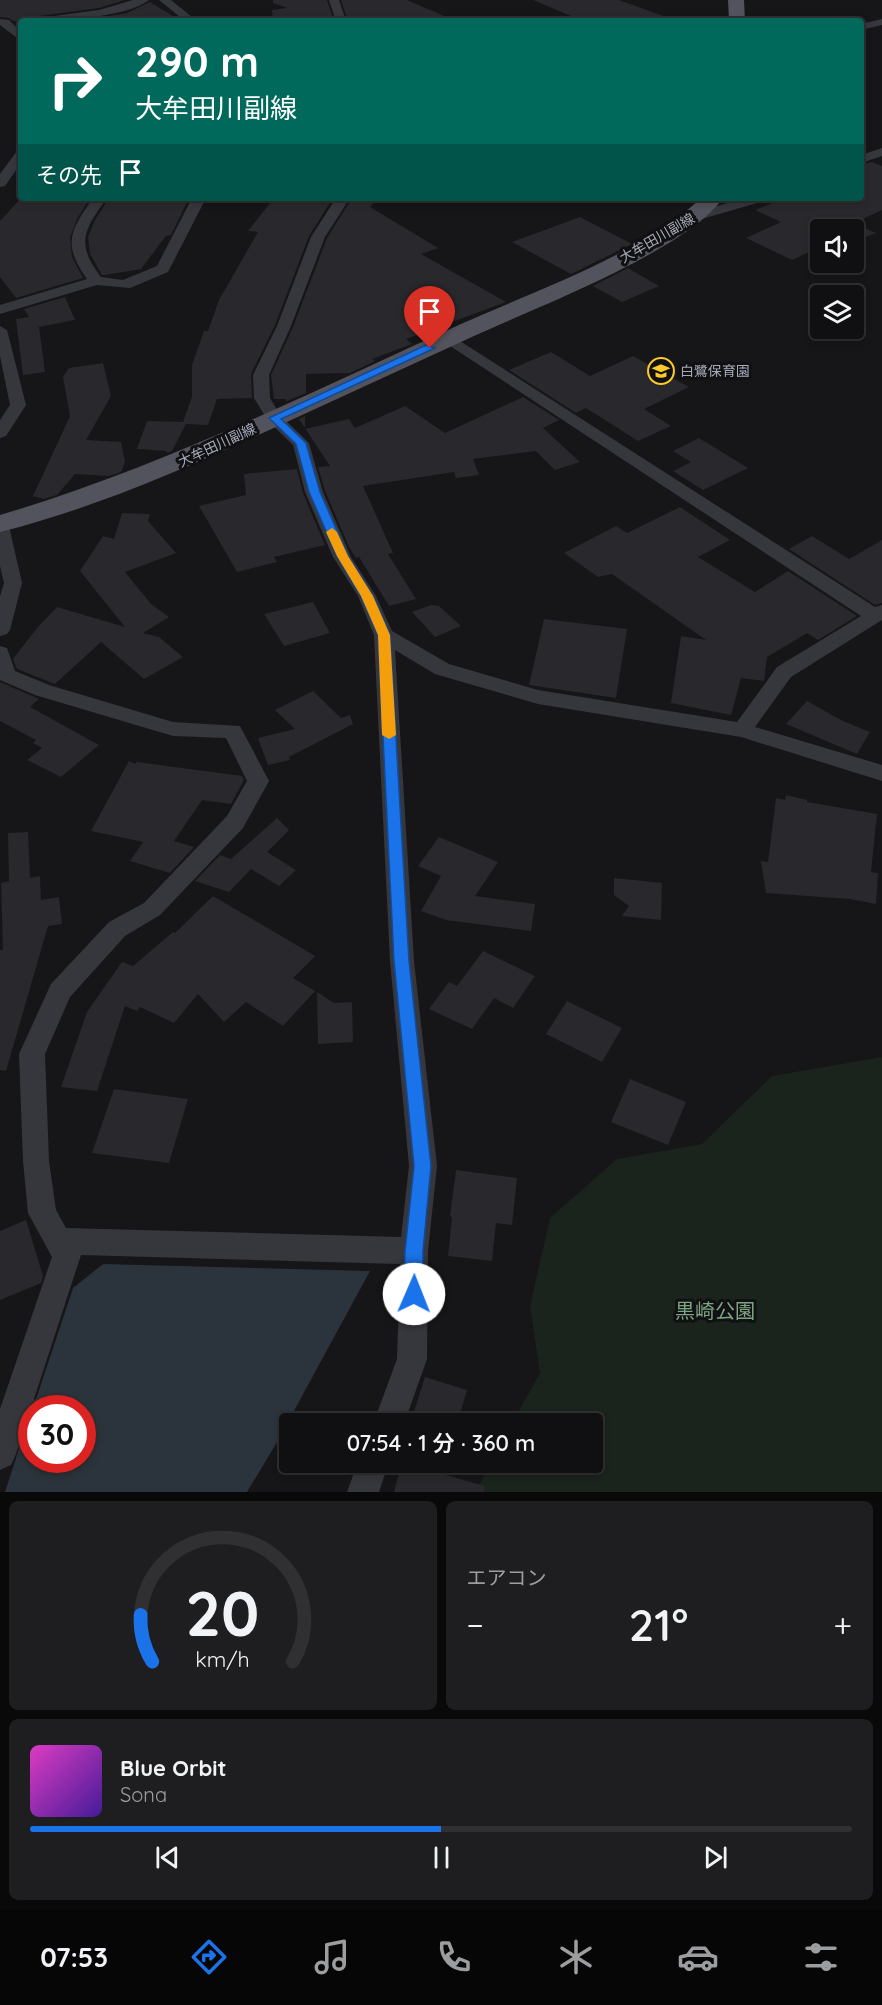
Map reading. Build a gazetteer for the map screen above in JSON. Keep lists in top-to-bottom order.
{
  "streets": {
    "main road": ["大牟田川副線"]
  },
  "parks": ["黒崎公園"],
  "places": {
    "school or university": ["白鷺保育園"]
  },
  "page": {
    "turn": ["290 m", "大牟田川副線"],
    "then": "その先",
    "limit": "30",
    "trip": "07:54 · 1 分 · 360 m",
    "tile": "エアコン",
    "heat": ["−", "21°", "+"],
    "song": ["Blue Orbit", "Sona"],
    "tabs": "07:53",
    "gauge": ["20", "km/h"]
  }
}
